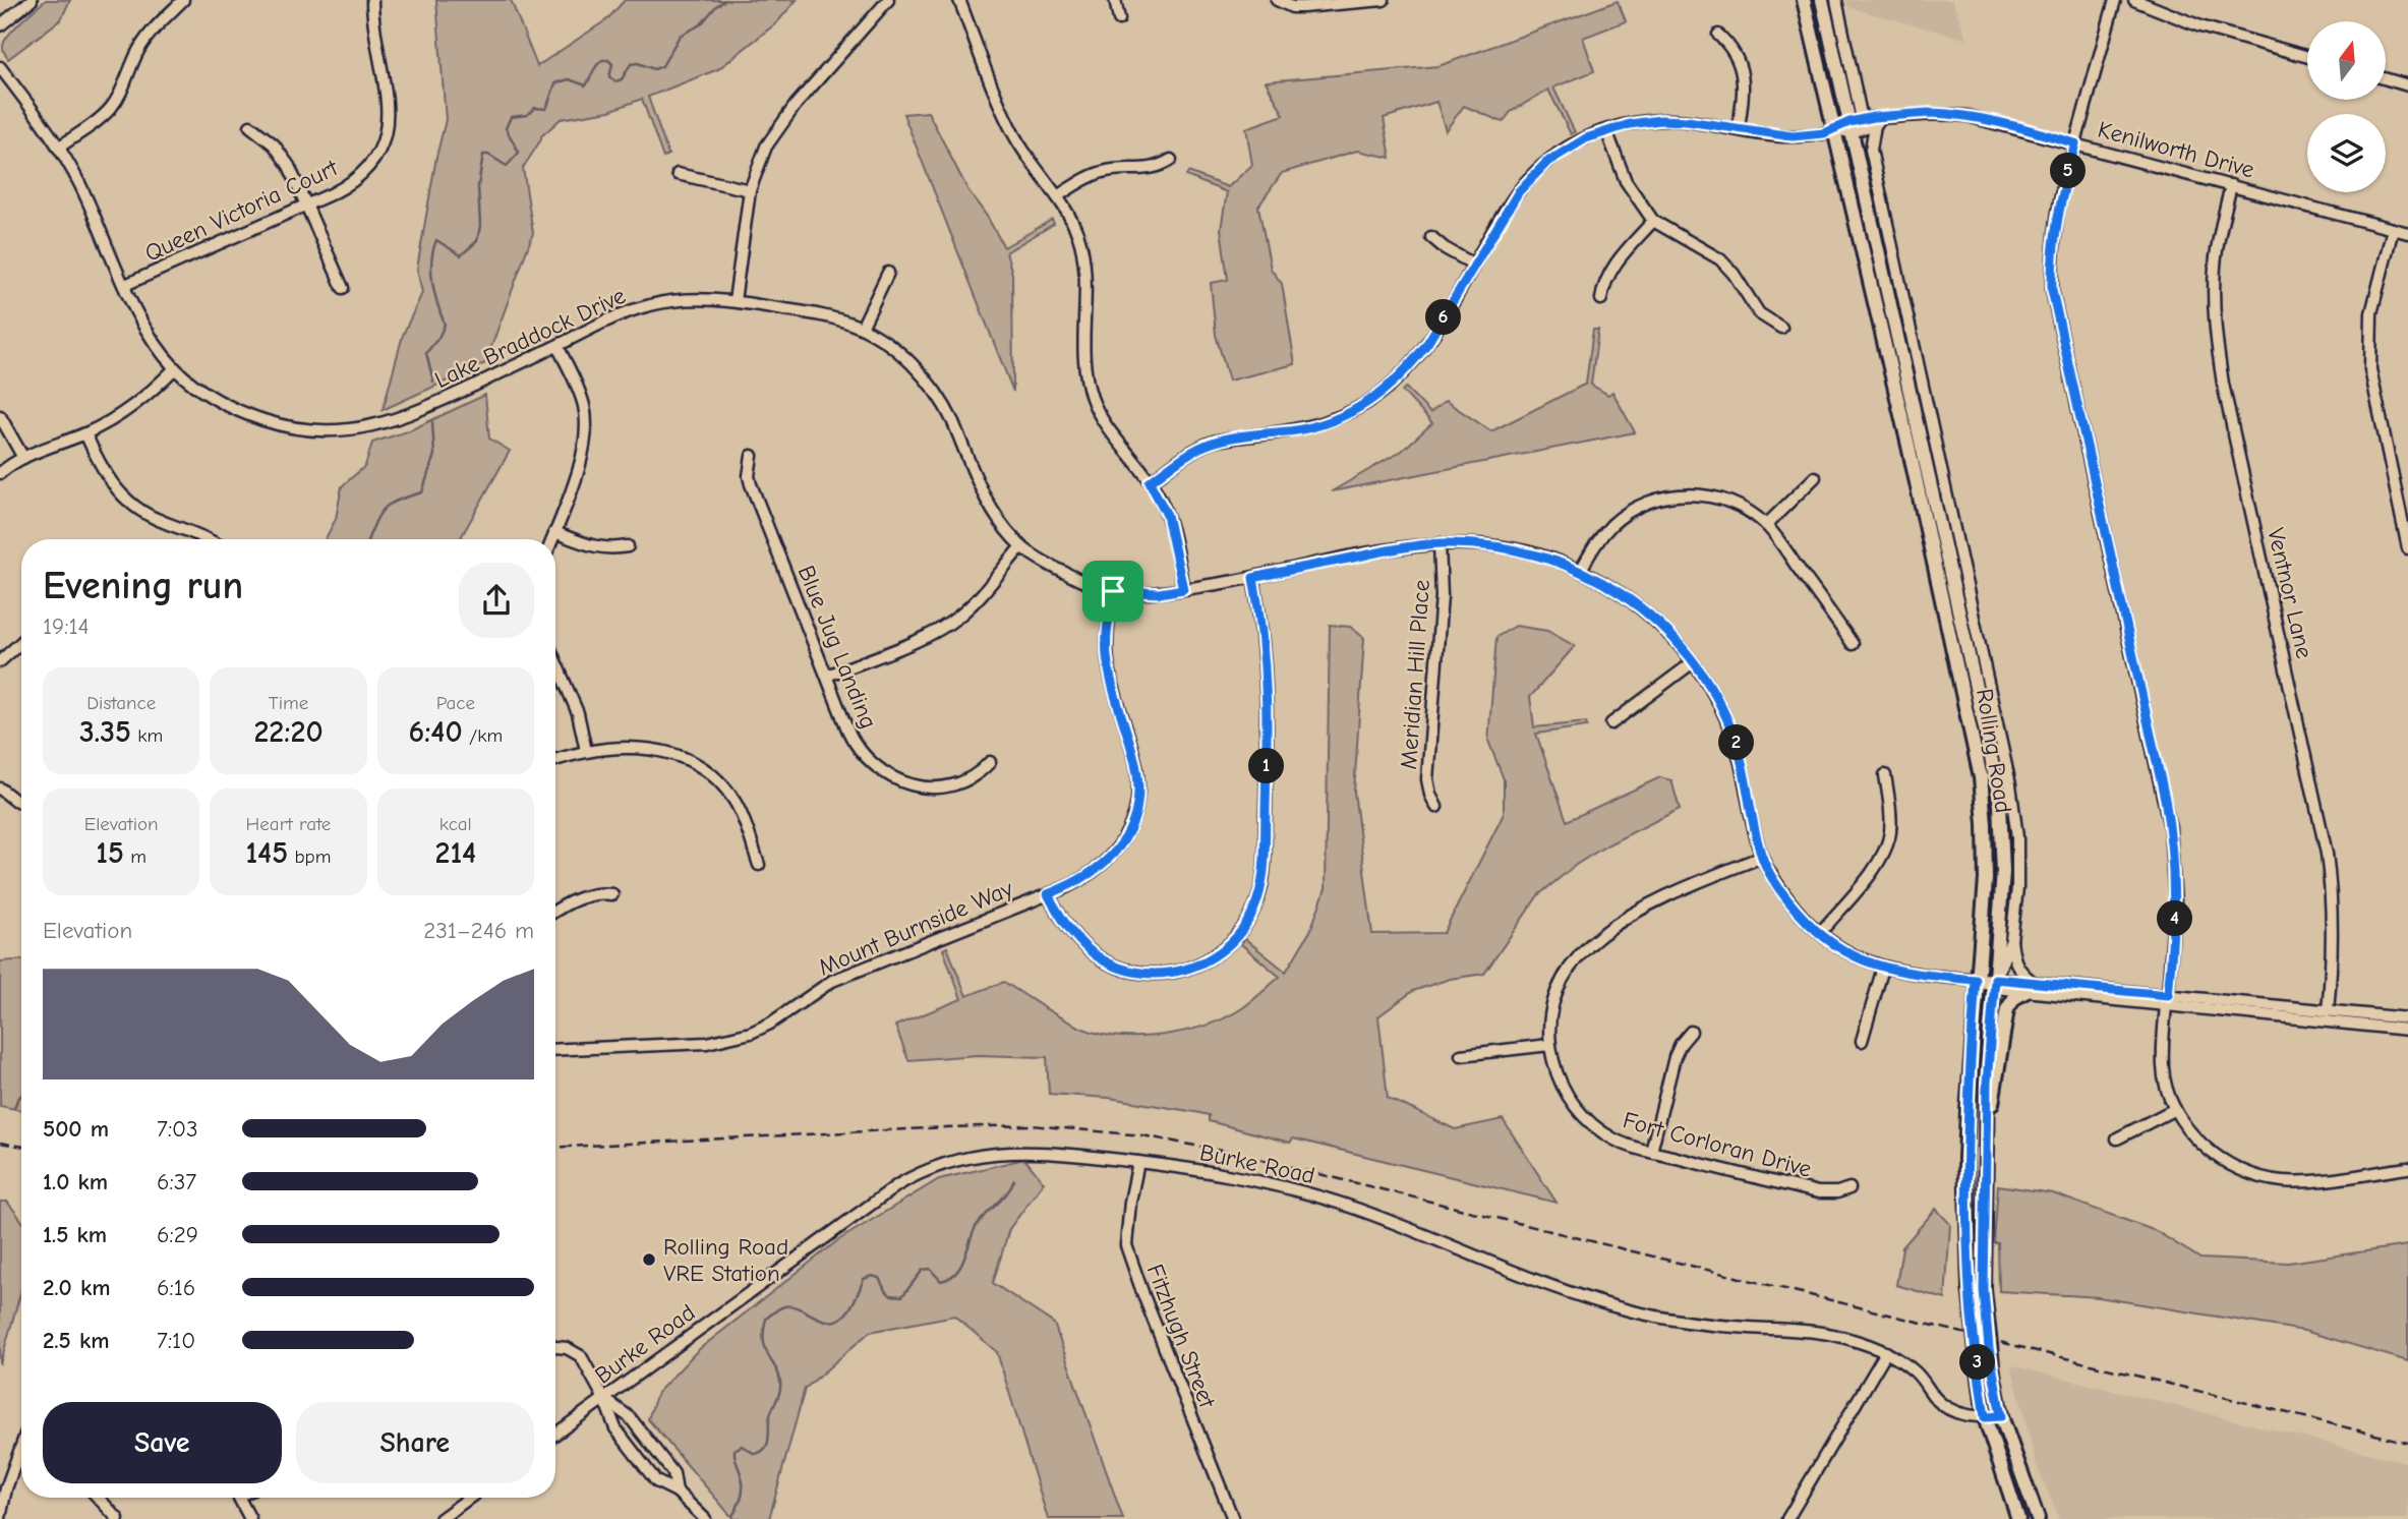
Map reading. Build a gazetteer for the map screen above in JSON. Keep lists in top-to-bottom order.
{
  "streets": {
    "main road": ["Rolling Road"],
    "street": [
      "Kenilworth Drive",
      "Queen Victoria Court",
      "Lake Braddock Drive",
      "Ventnor Lane",
      "Blue Jug Landing",
      "Meridian Hill Place",
      "Mount Burnside Way",
      "Fort Corloran Drive",
      "Burke Road",
      "Fitzhugh Street"
    ]
  },
  "crossings": [
    ["Kenilworth Drive", "Ventnor Lane"],
    ["Kenilworth Drive", "Rolling Road"],
    ["Queen Victoria Court", "Lake Braddock Drive"],
    ["Lake Braddock Drive", "Meridian Hill Place"],
    ["Lake Braddock Drive", "Rolling Road"],
    ["Lake Braddock Drive", "Mount Burnside Way"],
    ["Lake Braddock Drive", "Fort Corloran Drive"],
    ["Rolling Road", "Burke Road"],
    ["Burke Road", "Fitzhugh Street"]
  ],
  "places": ["Rolling Road VRE Station"],
  "north": "top",
  "page": {
    "pins": [
      "5",
      "6",
      "2",
      "1",
      "4",
      "3"
    ],
    "heading": ["Evening run", "19:14"],
    "stats": [
      ["Distance", "3.35 km"],
      ["Time", "22:20"],
      ["Pace", "6:40 /km"],
      ["Elevation", "15 m"],
      ["Heart rate", "145 bpm"],
      ["kcal", "214"]
    ],
    "chart": ["Elevation", "231–246 m"],
    "list": [
      {
        "name": "500 m",
        "note": "7:03"
      },
      {
        "name": "1.0 km",
        "note": "6:37"
      },
      {
        "name": "1.5 km",
        "note": "6:29"
      },
      {
        "name": "2.0 km",
        "note": "6:16"
      },
      {
        "name": "2.5 km",
        "note": "7:10"
      }
    ],
    "buttons": ["Save", "Share"]
  }
}
